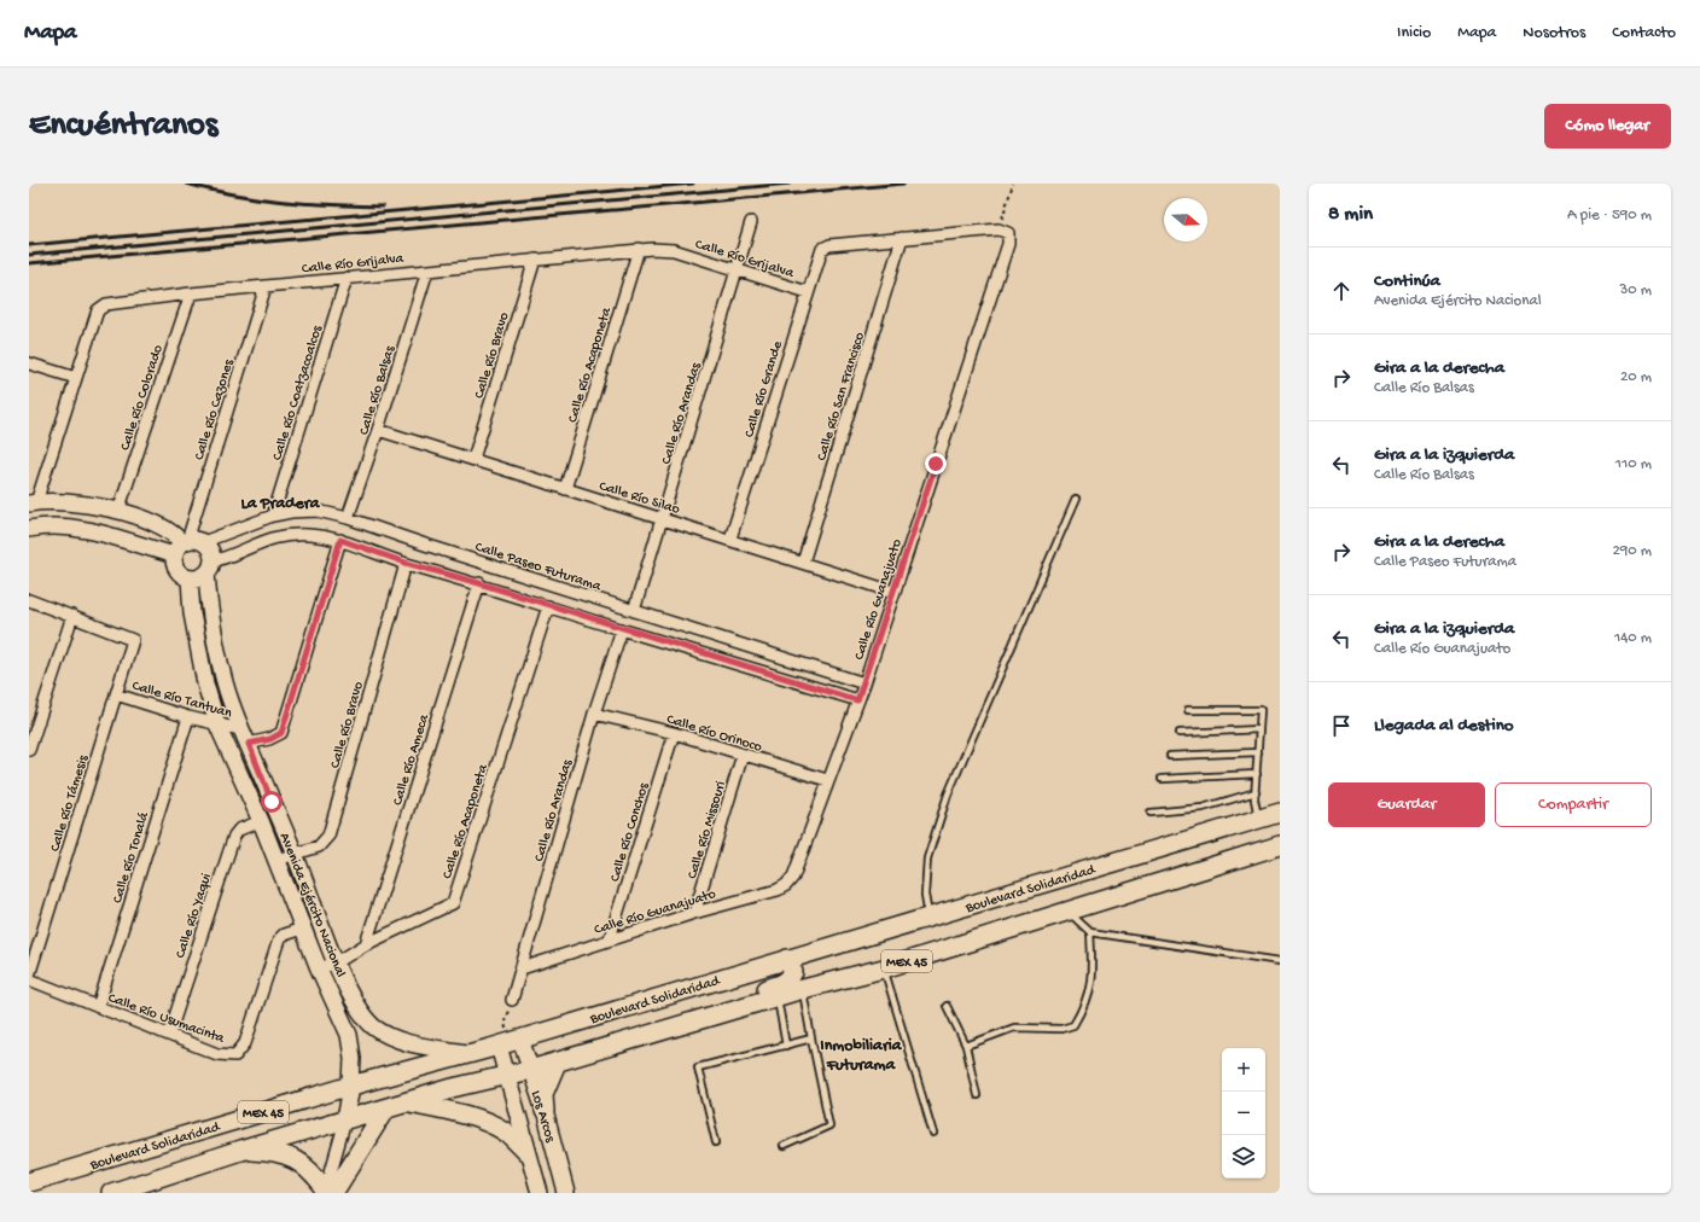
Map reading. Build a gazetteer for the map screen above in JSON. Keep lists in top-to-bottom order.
{
  "streets": {
    "highway": ["Boulevard Solidaridad", "MEX 45"],
    "main road": ["Avenida Ejército Nacional", "Los Arcos"],
    "street": [
      "Calle Río Grijalva",
      "Calle Río Bravo",
      "Calle Río Acaponeta",
      "Calle Río Grande",
      "Calle Río Balsas",
      "Calle Río Coatzacoalcos",
      "Calle Río San Francisco",
      "Calle Río Colorado",
      "Calle Río Cazones",
      "Calle Río Arandas",
      "Calle Río Silao",
      "Calle Paseo Futurama",
      "Calle Río Guanajuato",
      "Calle Río Tantuan",
      "Calle Río Orinoco",
      "Calle Río Ameca",
      "Calle Río Támesis",
      "Calle Río Missouri",
      "Calle Río Conchos",
      "Calle Río Tonalá",
      "Calle Río Yaqui",
      "Calle Río Usumacinta"
    ]
  },
  "crossings": [
    ["Calle Río Grijalva", "Calle Río Bravo"],
    ["Calle Río Grijalva", "Calle Río Acaponeta"],
    ["Calle Río Grijalva", "Calle Río Grande"],
    ["Calle Río Grijalva", "Calle Río Balsas"],
    ["Calle Río Grijalva", "Calle Río Coatzacoalcos"],
    ["Calle Río Grijalva", "Calle Río Colorado"],
    ["Calle Río Grijalva", "Calle Río Cazones"],
    ["Calle Río Grijalva", "Calle Río Arandas"],
    ["Calle Río Bravo", "Calle Río Silao"],
    ["Calle Río Bravo", "Avenida Ejército Nacional"],
    ["Calle Río Acaponeta", "Calle Río Silao"],
    ["Calle Río Acaponeta", "Calle Río Ameca"],
    ["Calle Río Acaponeta", "Avenida Ejército Nacional"],
    ["Calle Río Grande", "Calle Río San Francisco"],
    ["Calle Río Grande", "Calle Río Silao"],
    ["Calle Río Balsas", "Calle Río Silao"],
    ["Calle Río Balsas", "Calle Paseo Futurama"],
    ["Calle Río Coatzacoalcos", "Calle Paseo Futurama"],
    ["Calle Río San Francisco", "Calle Río Silao"],
    ["Calle Río Cazones", "Calle Paseo Futurama"],
    ["Calle Río Cazones", "Avenida Ejército Nacional"],
    ["Calle Río Arandas", "Calle Río Silao"],
    ["Calle Río Arandas", "Calle Paseo Futurama"],
    ["Calle Río Arandas", "Calle Río Guanajuato"],
    ["Calle Río Arandas", "Calle Río Orinoco"],
    ["Calle Río Silao", "Calle Río Guanajuato"],
    ["Calle Paseo Futurama", "Calle Río Guanajuato"],
    ["Calle Paseo Futurama", "Avenida Ejército Nacional"],
    ["Calle Río Guanajuato", "Calle Río Orinoco"],
    ["Calle Río Guanajuato", "Calle Río Missouri"],
    ["Calle Río Guanajuato", "Calle Río Conchos"],
    ["Calle Río Tantuan", "Calle Río Támesis"],
    ["Calle Río Tantuan", "Calle Río Tonalá"],
    ["Calle Río Tantuan", "Avenida Ejército Nacional"],
    ["Calle Río Orinoco", "Calle Río Missouri"],
    ["Calle Río Orinoco", "Calle Río Conchos"],
    ["Calle Río Támesis", "Calle Río Usumacinta"],
    ["Calle Río Tonalá", "Calle Río Usumacinta"],
    ["Boulevard Solidaridad", "Avenida Ejército Nacional"],
    ["Boulevard Solidaridad", "Los Arcos"],
    ["Avenida Ejército Nacional", "Calle Río Yaqui"],
    ["Avenida Ejército Nacional", "MEX 45"],
    ["Avenida Ejército Nacional", "Calle Río Usumacinta"],
    ["Calle Río Yaqui", "Calle Río Usumacinta"],
    ["MEX 45", "Los Arcos"]
  ],
  "districts": ["La Pradera", "Inmobiliaria Futurama"],
  "north": "right",
  "page": {
    "header": "Mapa",
    "nav": [
      "Inicio",
      "Mapa",
      "Nosotros",
      "Contacto"
    ],
    "buttons": [
      "Cómo llegar",
      ["Guardar", "Compartir"]
    ],
    "title": "Encuéntranos",
    "heading": ["8 min", "A pie · 590 m"],
    "list": [
      ["Continúa", "Avenida Ejército Nacional", "30 m"],
      ["Gira a la derecha", "Calle Río Balsas", "20 m"],
      ["Gira a la izquierda", "Calle Río Balsas", "110 m"],
      ["Gira a la derecha", "Calle Paseo Futurama", "290 m"],
      ["Gira a la izquierda", "Calle Río Guanajuato", "140 m"],
      "Llegada al destino"
    ],
    "map_buttons": ["+", "−"]
  }
}
